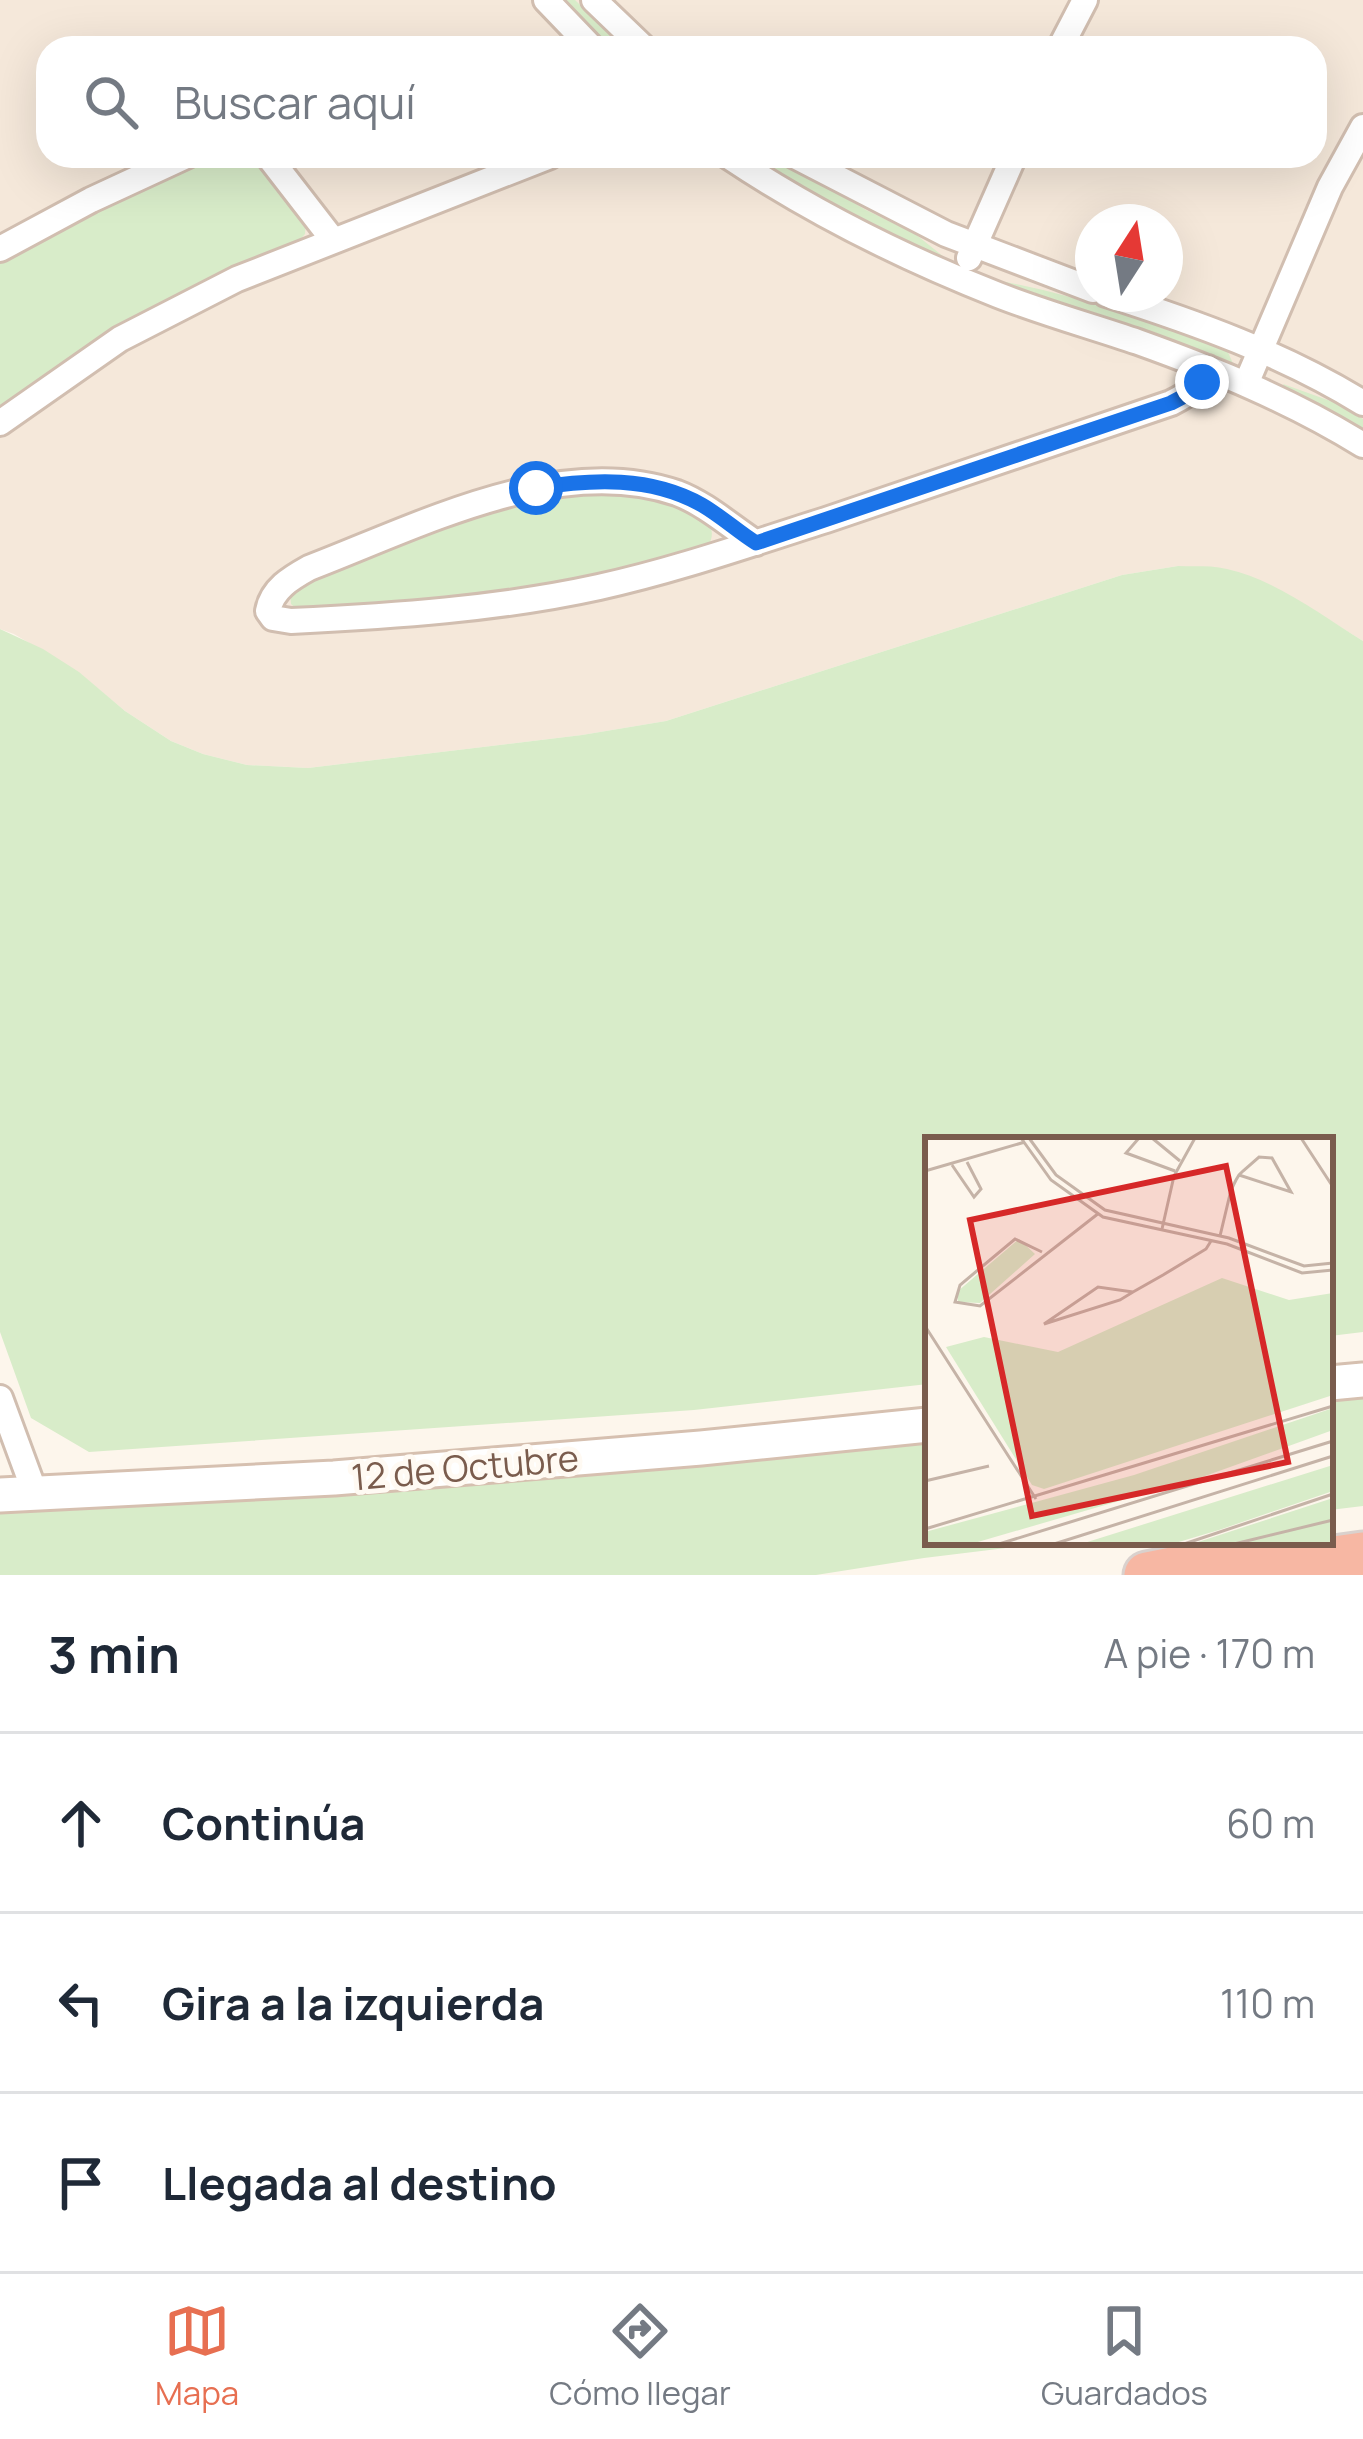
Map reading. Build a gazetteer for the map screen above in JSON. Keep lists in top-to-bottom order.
{
  "streets": {
    "street": ["12 de Octubre"]
  },
  "north": "top",
  "page": {
    "search": "Buscar aquí",
    "heading": ["3 min", "A pie · 170 m"],
    "list": [
      ["Continúa", "60 m"],
      ["Gira a la izquierda", "110 m"],
      "Llegada al destino"
    ],
    "nav": ["Mapa", "Cómo llegar", "Guardados"]
  }
}
